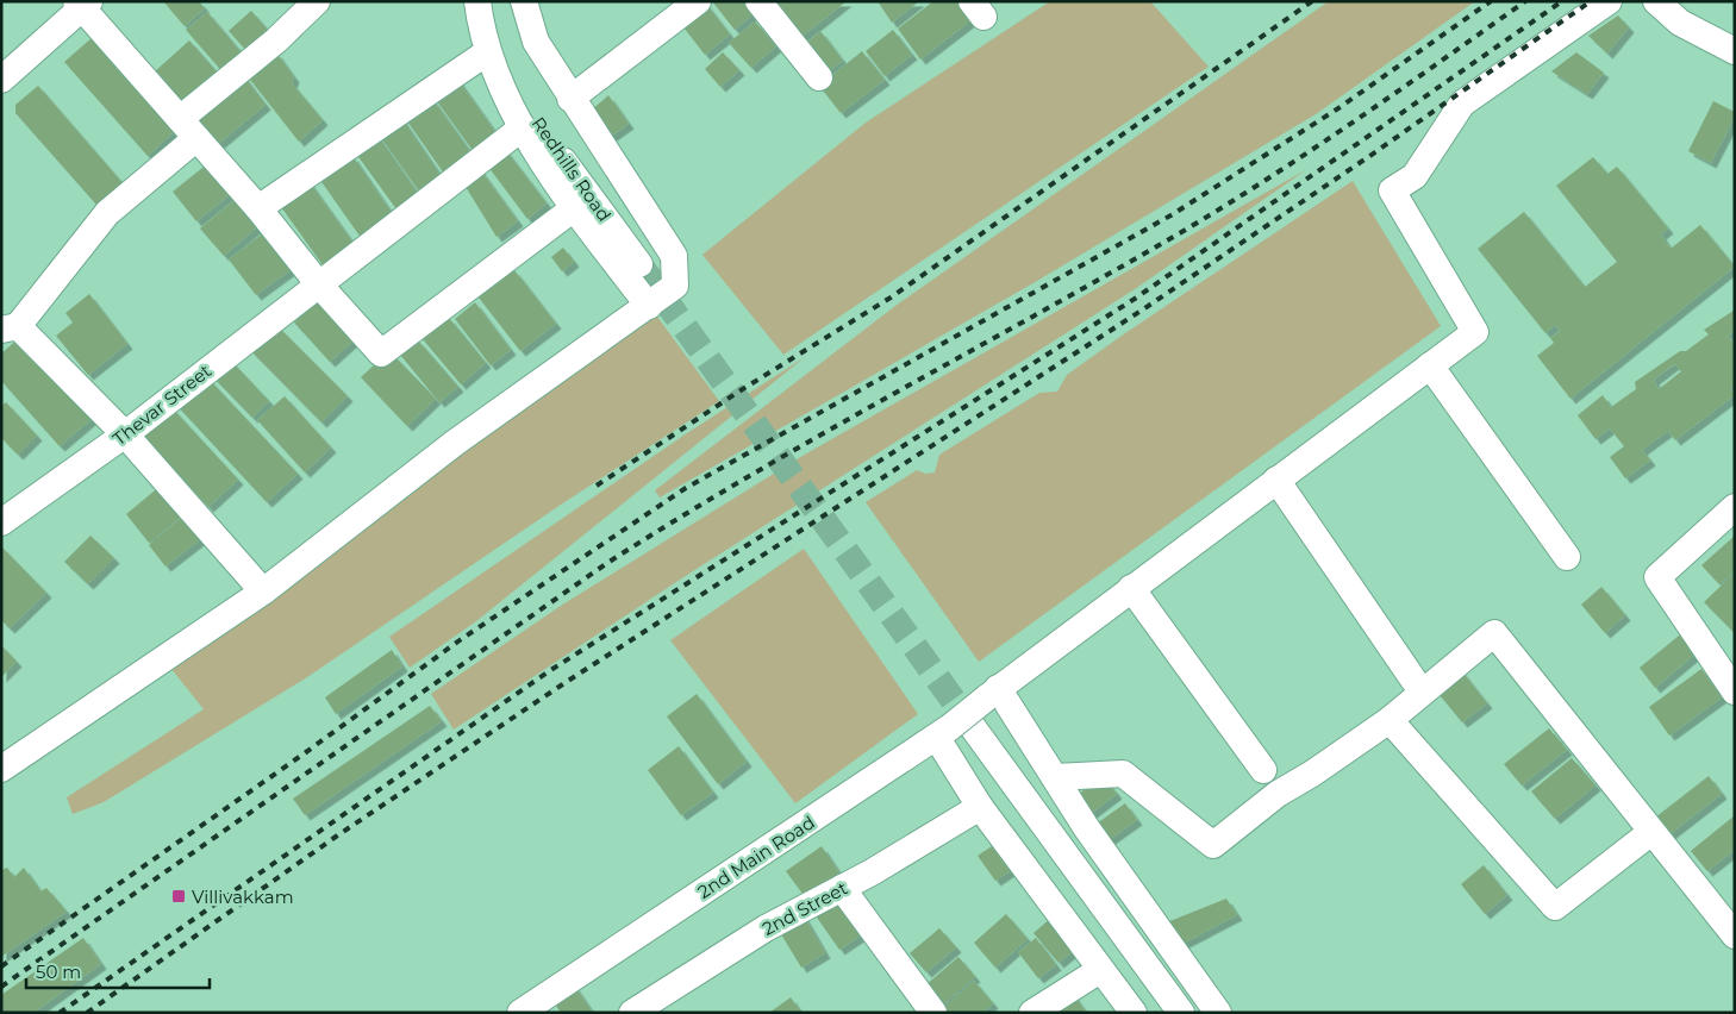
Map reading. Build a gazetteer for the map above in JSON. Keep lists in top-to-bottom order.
{
  "streets": {
    "street": [
      "Redhills Road",
      "Thevar Street",
      "2nd Main Road",
      "2nd Street"
    ]
  },
  "places": {
    "transit": ["Villivakkam"]
  },
  "scale_bar": "50 m"
}
